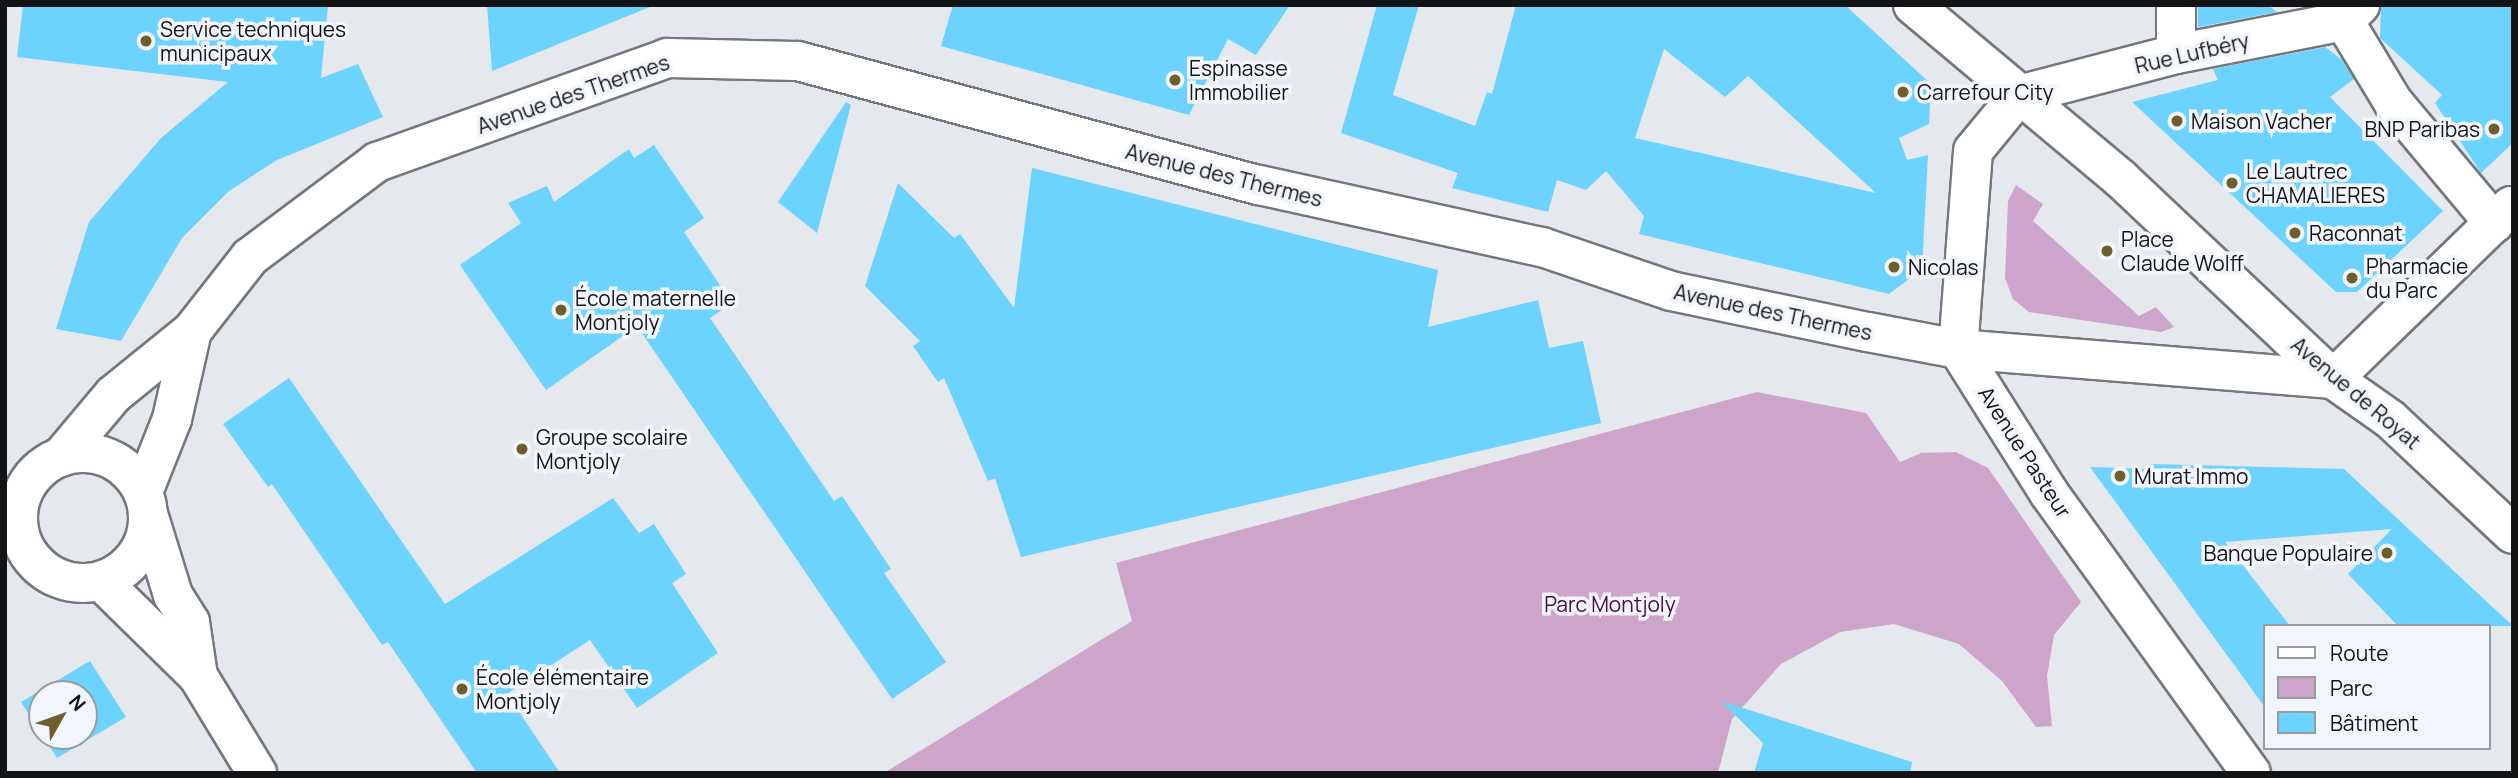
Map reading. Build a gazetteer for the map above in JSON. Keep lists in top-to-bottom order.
{
  "streets": {
    "street": [
      "Rue Lufbéry",
      "Avenue des Thermes",
      "Avenue de Royat",
      "Avenue Pasteur"
    ]
  },
  "crossings": [
    ["Rue Lufbéry", "Avenue de Royat"],
    ["Avenue des Thermes", "Avenue de Royat"],
    ["Avenue des Thermes", "Avenue Pasteur"]
  ],
  "parks": ["Parc Montjoly"],
  "places": [
    "Service techniques municipaux",
    "Espinasse Immobilier",
    "Carrefour City",
    "Maison Vacher",
    "BNP Paribas",
    "Le Lautrec CHAMALIERES",
    "Raconnat",
    "Place Claude Wolff",
    "Nicolas",
    "Pharmacie du Parc",
    "École maternelle Montjoly",
    "Groupe scolaire Montjoly",
    "Murat Immo",
    "Banque Populaire",
    "École élémentaire Montjoly"
  ],
  "legend": ["Route", "Parc", "Bâtiment"],
  "north": "top right"
}
